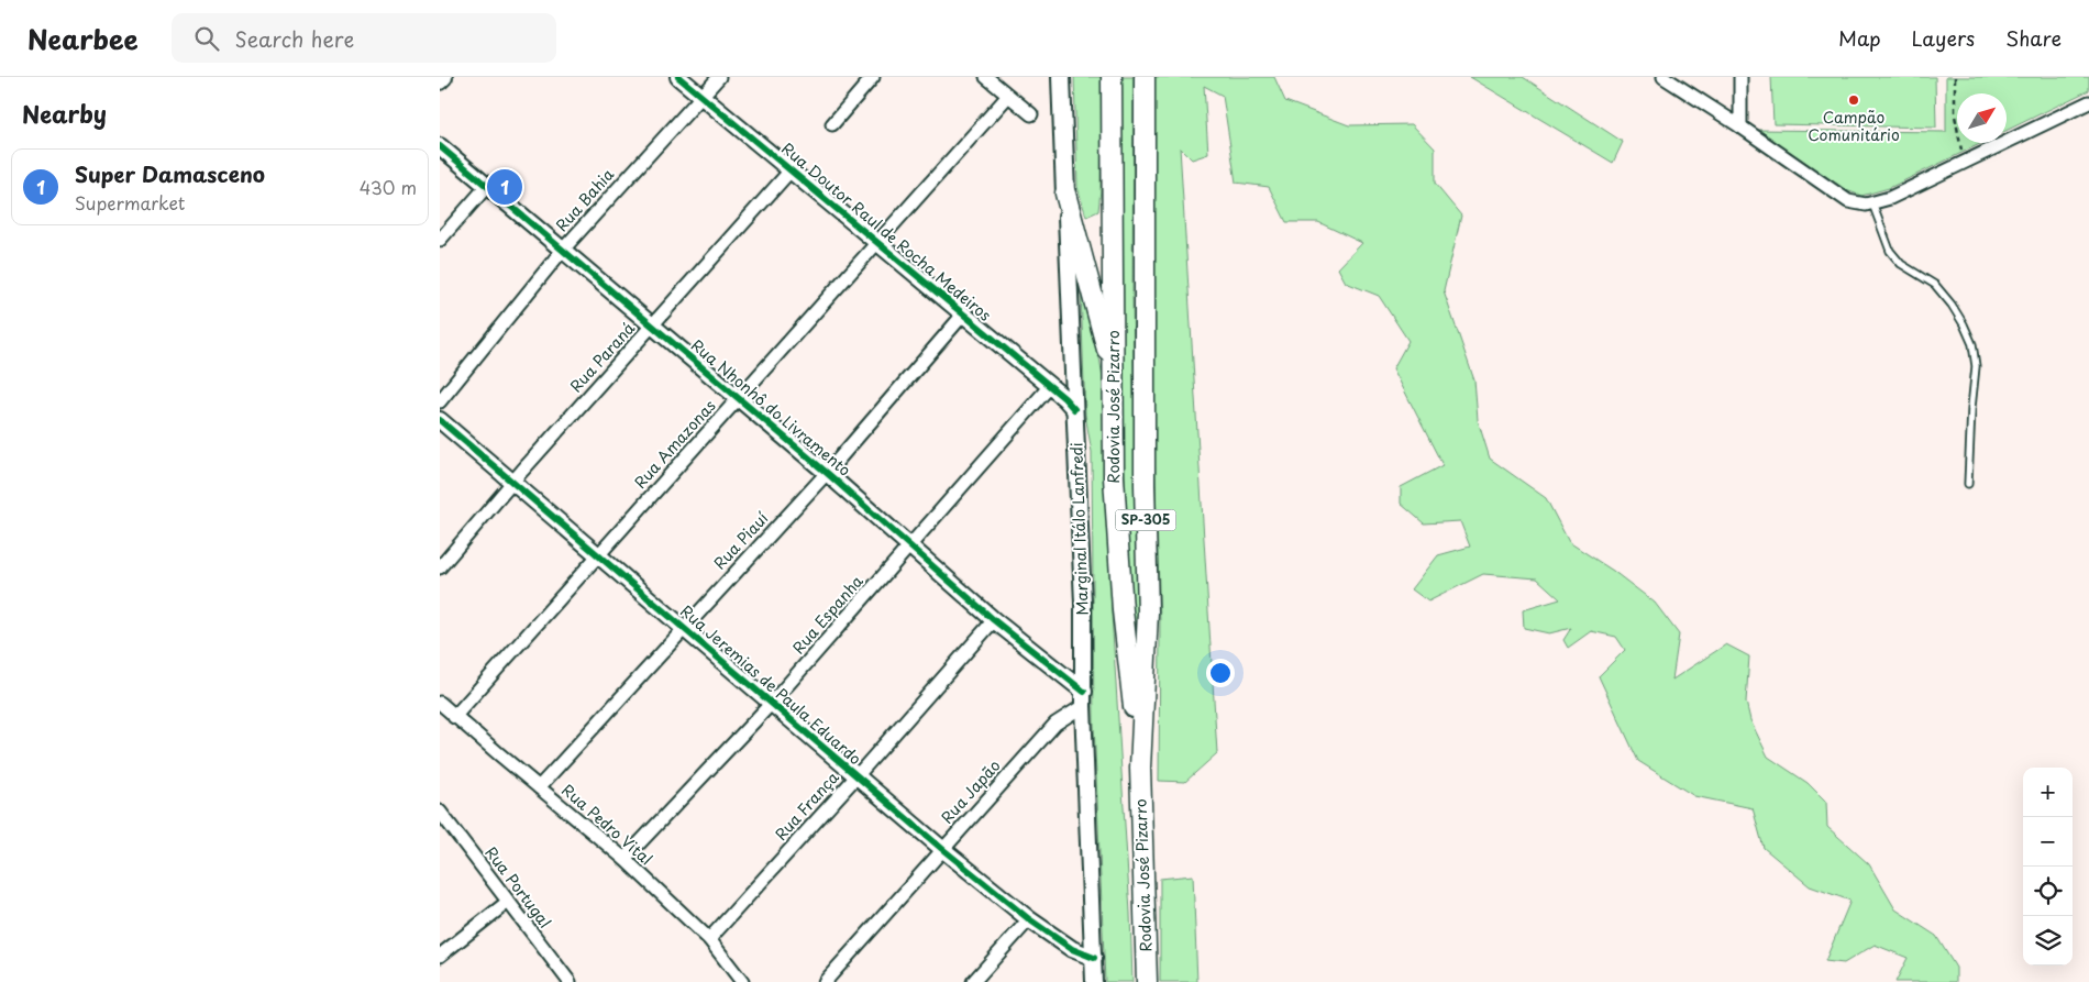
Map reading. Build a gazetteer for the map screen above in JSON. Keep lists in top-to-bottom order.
{
  "streets": {
    "main road": ["Rodovia José Pizarro", "SP-305", "Marginal Itálo Lanfredi"],
    "street": [
      "Rua Bahia",
      "Rua Doutor Raul de Rocha Medeiros",
      "Rua Paraná",
      "Rua Nhonhô do Livramento",
      "Rua Amazonas",
      "Rua Piauí",
      "Rua Espanha",
      "Rua Jeremias de Paula Eduardo",
      "Rua Japão",
      "Rua França",
      "Rua Pedro Vital",
      "Rua Portugal"
    ]
  },
  "crossings": [
    ["Rua Bahia", "Rua Doutor Raul de Rocha Medeiros"],
    ["Rua Bahia", "Rua Nhonhô do Livramento"],
    ["Rua Doutor Raul de Rocha Medeiros", "Rua Paraná"],
    ["Rua Doutor Raul de Rocha Medeiros", "Rua Amazonas"],
    ["Rua Doutor Raul de Rocha Medeiros", "Marginal Itálo Lanfredi"],
    ["Rua Doutor Raul de Rocha Medeiros", "Rua Piauí"],
    ["Rua Doutor Raul de Rocha Medeiros", "Rua Espanha"],
    ["Rua Paraná", "Rua Nhonhô do Livramento"],
    ["Rua Paraná", "Rua Jeremias de Paula Eduardo"],
    ["Rua Nhonhô do Livramento", "Rua Amazonas"],
    ["Rua Nhonhô do Livramento", "Marginal Itálo Lanfredi"],
    ["Rua Nhonhô do Livramento", "Rua Piauí"],
    ["Rua Nhonhô do Livramento", "Rua Espanha"],
    ["Rua Nhonhô do Livramento", "Rua Japão"],
    ["Rua Nhonhô do Livramento", "Rua França"],
    ["Rua Amazonas", "Rua Jeremias de Paula Eduardo"],
    ["Rua Amazonas", "Rua Pedro Vital"],
    ["Marginal Itálo Lanfredi", "Rua Jeremias de Paula Eduardo"],
    ["Marginal Itálo Lanfredi", "Rua Japão"],
    ["Rua Piauí", "Rua Jeremias de Paula Eduardo"],
    ["Rua Piauí", "Rua Pedro Vital"],
    ["Rua Espanha", "Rua Jeremias de Paula Eduardo"],
    ["Rua Espanha", "Rua Pedro Vital"],
    ["Rua Jeremias de Paula Eduardo", "Rua Japão"],
    ["Rua Jeremias de Paula Eduardo", "Rua França"],
    ["Rua França", "Rua Pedro Vital"]
  ],
  "places": ["Campão Comunitário"],
  "north": "top right",
  "page": {
    "header": "Nearbee",
    "search": "Search here",
    "nav": ["Map", "Layers", "Share"],
    "heading": "Nearby",
    "list": [
      {
        "mark": "1",
        "name": "Super Damasceno",
        "note": "Supermarket",
        "value": "430 m"
      }
    ],
    "pins": "1",
    "map_buttons": ["+", "−"]
  }
}
